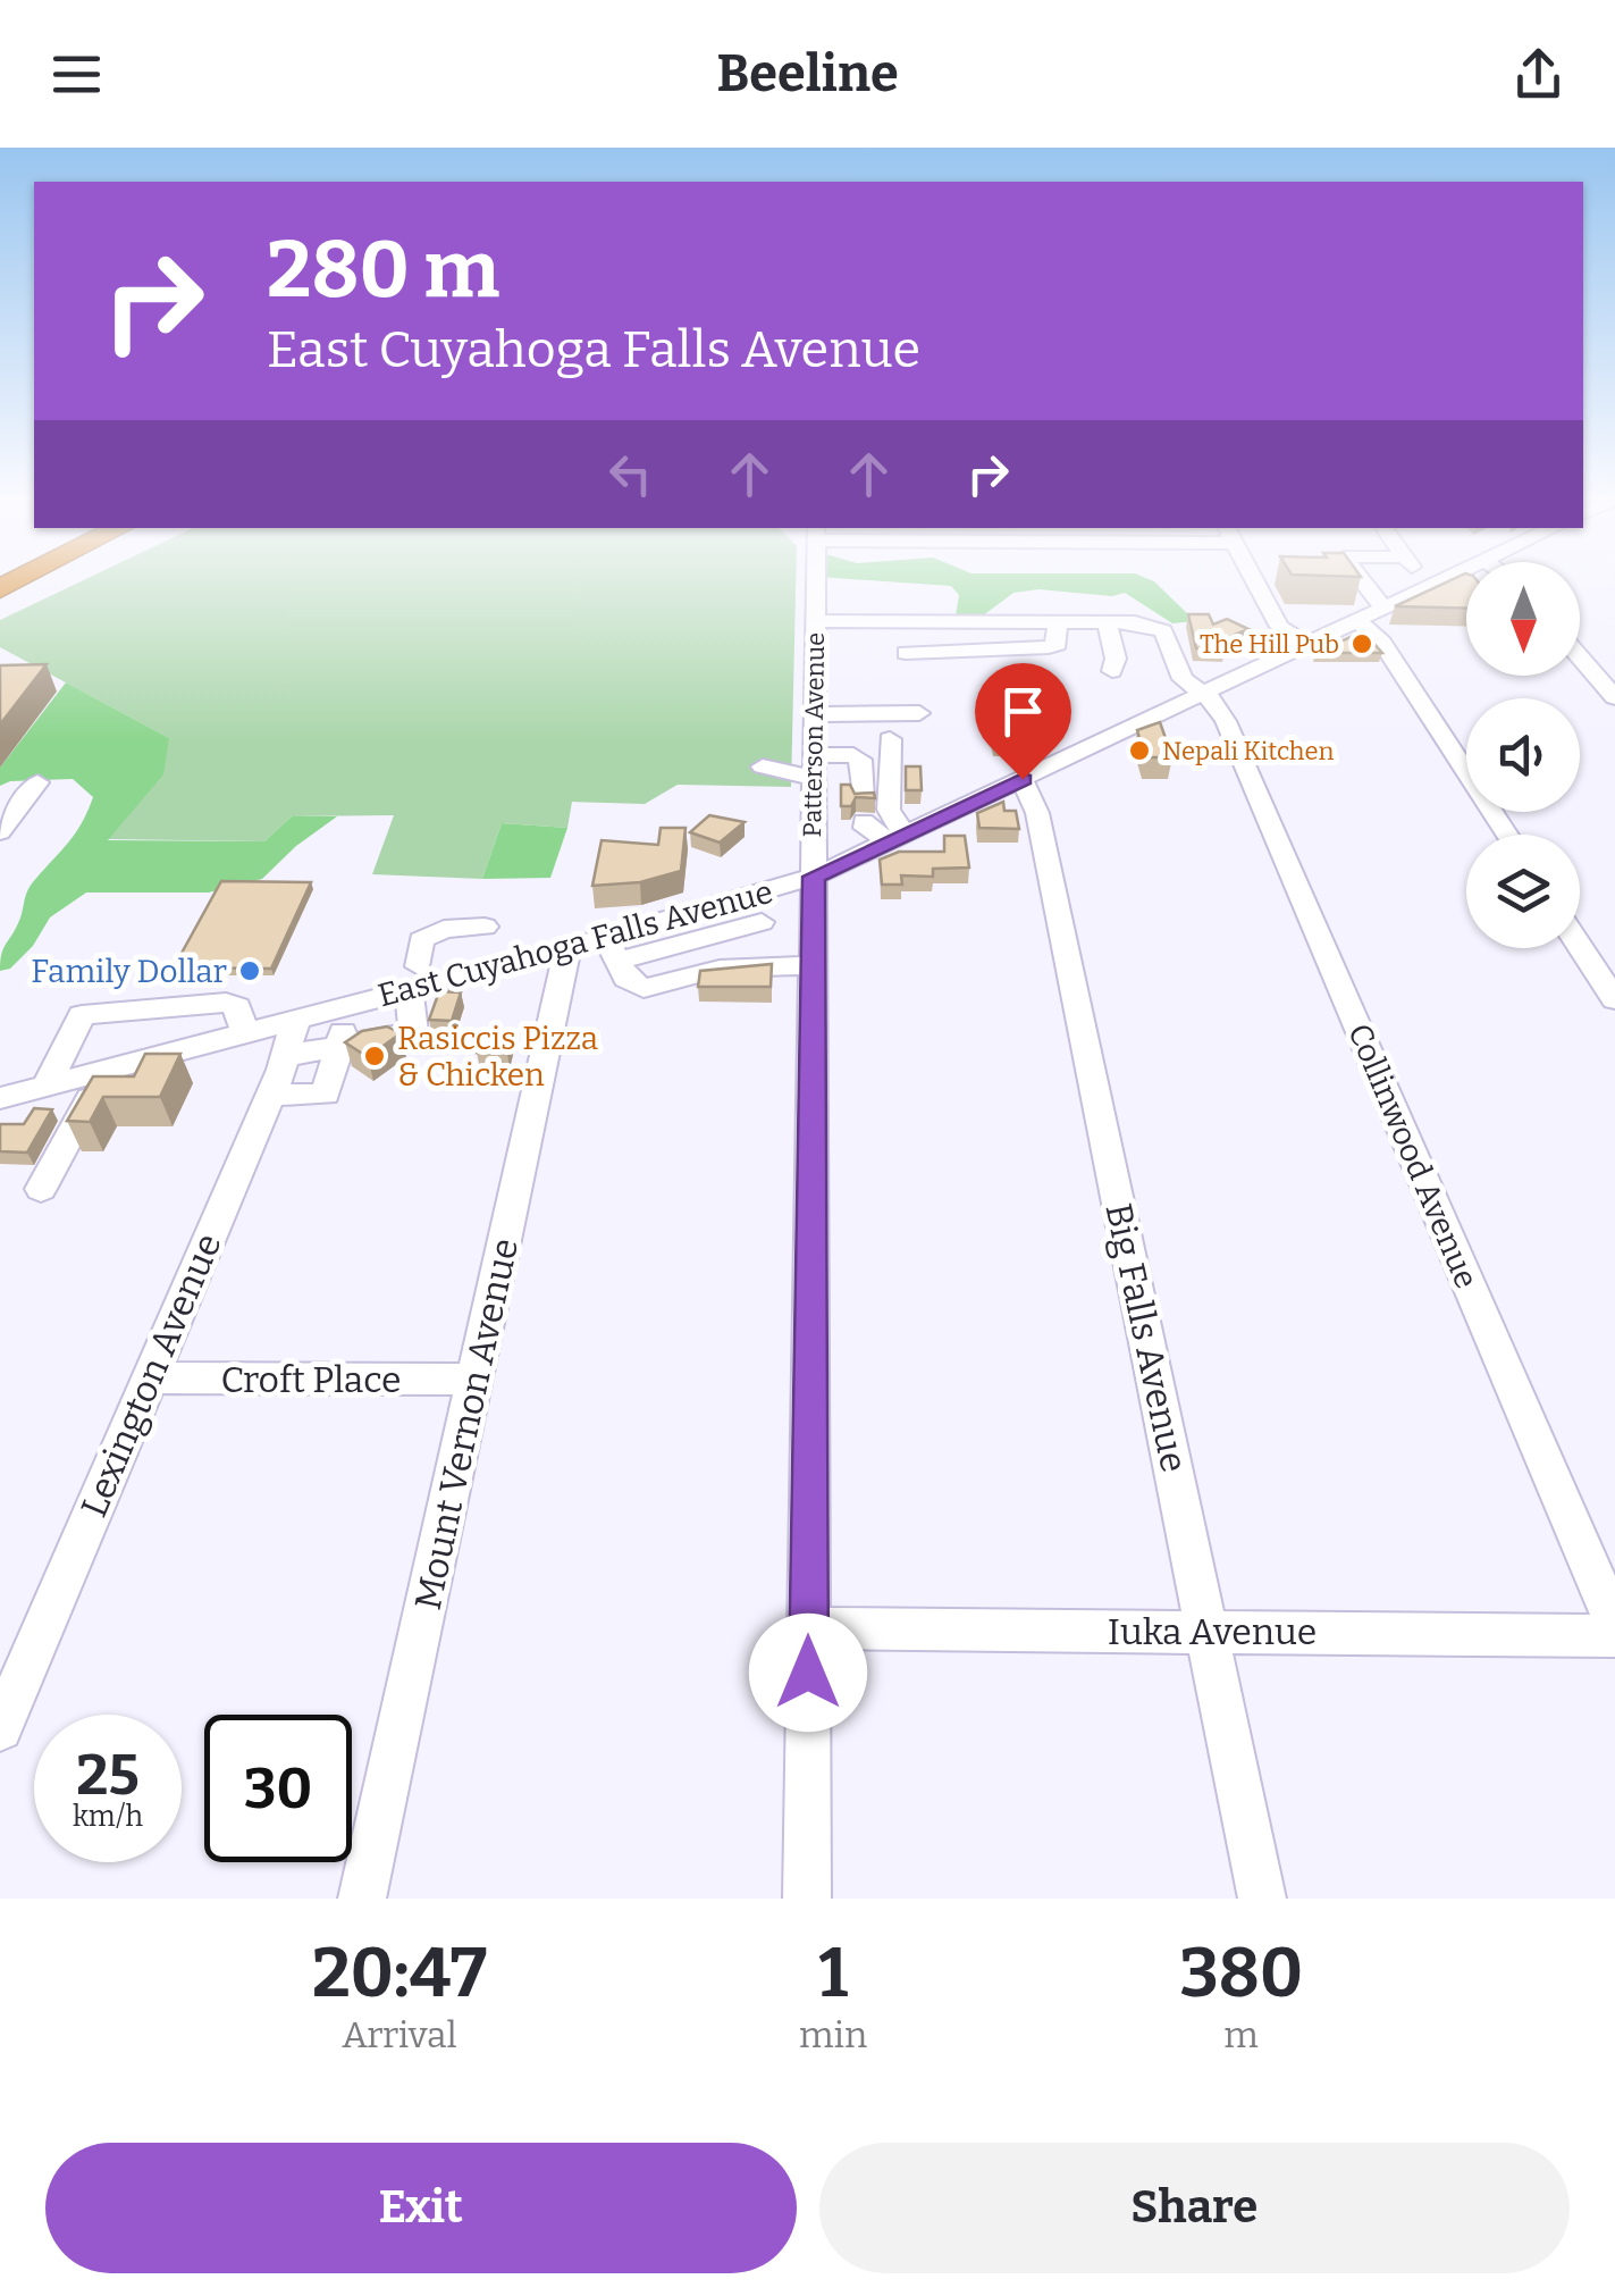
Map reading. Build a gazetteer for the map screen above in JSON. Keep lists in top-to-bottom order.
{
  "streets": {
    "street": [
      "Patterson Avenue",
      "East Cuyahoga Falls Avenue",
      "Collinwood Avenue",
      "Big Falls Avenue",
      "Lexington Avenue",
      "Croft Place",
      "Mount Vernon Avenue",
      "Iuka Avenue"
    ]
  },
  "crossings": [
    ["Patterson Avenue", "East Cuyahoga Falls Avenue"],
    ["Patterson Avenue", "Iuka Avenue"],
    ["East Cuyahoga Falls Avenue", "Collinwood Avenue"],
    ["East Cuyahoga Falls Avenue", "Big Falls Avenue"],
    ["East Cuyahoga Falls Avenue", "Lexington Avenue"],
    ["East Cuyahoga Falls Avenue", "Mount Vernon Avenue"],
    ["Big Falls Avenue", "Iuka Avenue"],
    ["Lexington Avenue", "Croft Place"],
    ["Croft Place", "Mount Vernon Avenue"]
  ],
  "places": [
    "The Hill Pub",
    "Nepali Kitchen",
    "Family Dollar",
    "Rasiccis Pizza & Chicken"
  ],
  "north": "bottom",
  "page": {
    "header": "Beeline",
    "turn": ["280 m", "East Cuyahoga Falls Avenue"],
    "speed": "25 km/h",
    "limit": "30",
    "eta": [
      "20:47",
      "Arrival",
      "1",
      "min",
      "380",
      "m"
    ],
    "buttons": ["Exit", "Share"]
  }
}
